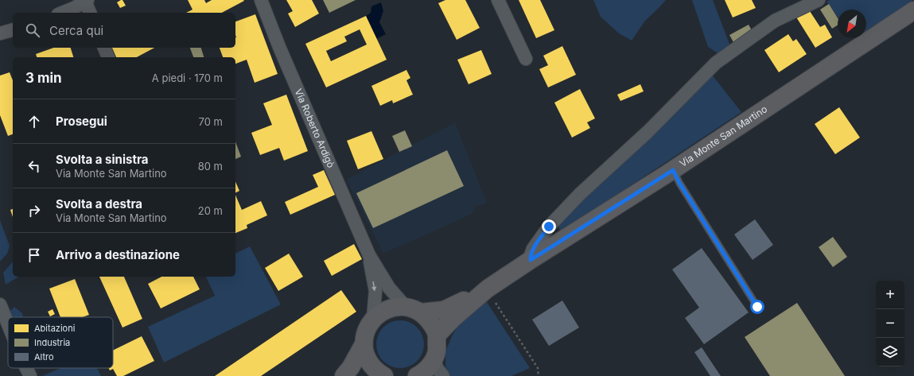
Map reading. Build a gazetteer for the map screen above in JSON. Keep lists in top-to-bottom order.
{
  "streets": {
    "street": ["Via Roberto Ardigò", "Via Monte San Martino"]
  },
  "crossings": [
    ["Via Roberto Ardigò", "Via Monte San Martino"]
  ],
  "legend": ["Abitazioni", "Industria", "Altro"],
  "north": "bottom left",
  "page": {
    "search": "Cerca qui",
    "heading": ["3 min", "A piedi · 170 m"],
    "list": [
      ["Prosegui", "70 m"],
      ["Svolta a sinistra", "Via Monte San Martino", "80 m"],
      ["Svolta a destra", "Via Monte San Martino", "20 m"],
      "Arrivo a destinazione"
    ],
    "map_buttons": ["+", "−"]
  }
}
